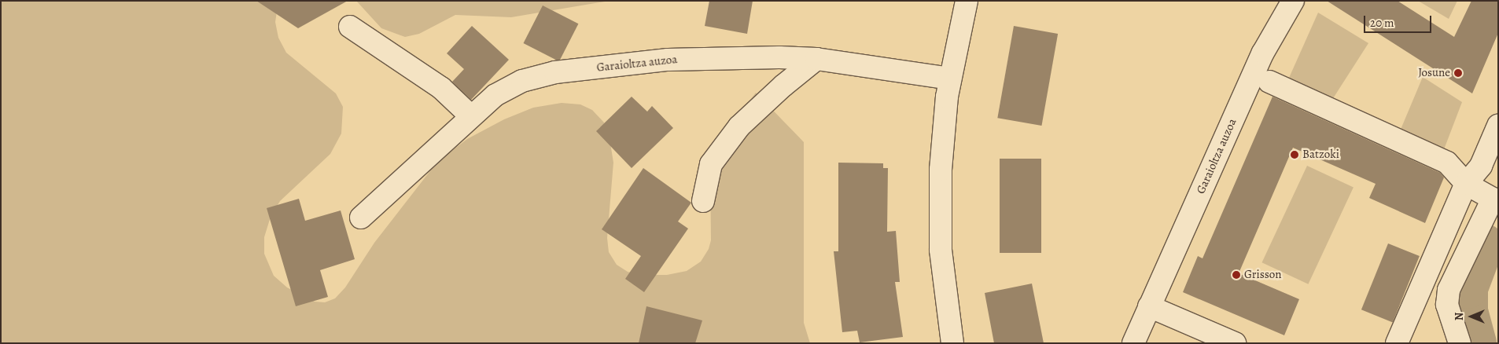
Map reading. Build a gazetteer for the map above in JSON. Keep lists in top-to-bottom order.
{
  "streets": {
    "street": ["Garaioltza auzoa"]
  },
  "places": ["Josune", "Batzoki", "Grisson"],
  "scale_bar": "20 m",
  "north": "left"
}
